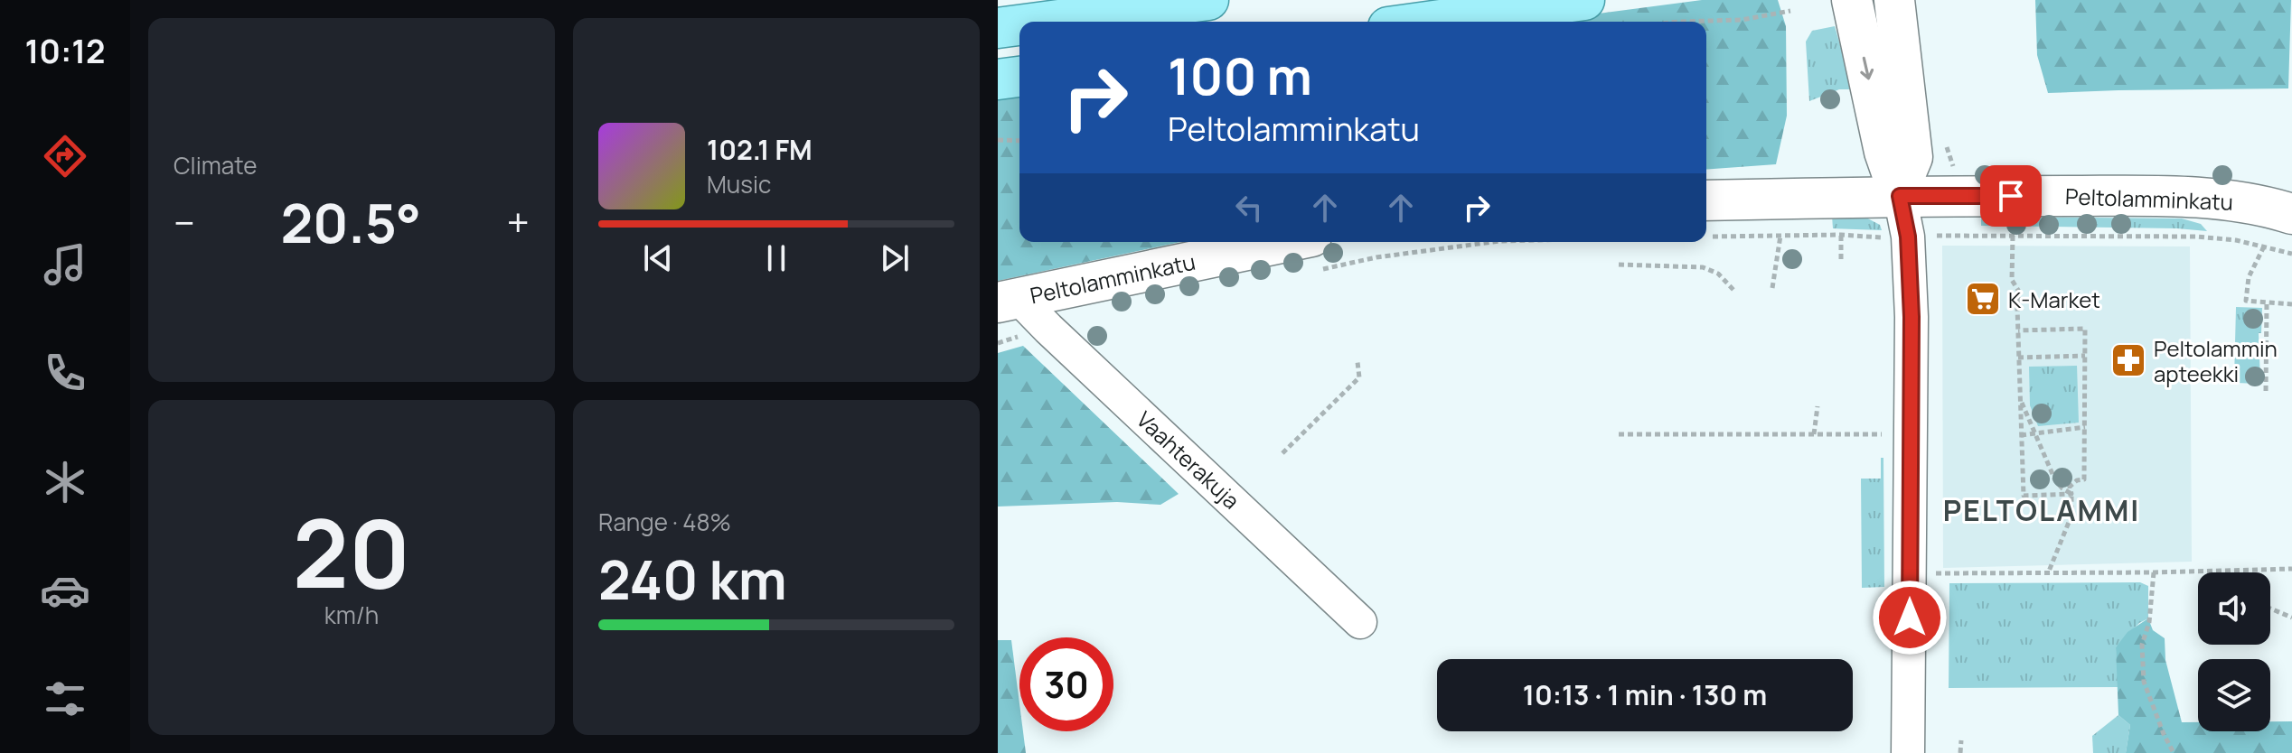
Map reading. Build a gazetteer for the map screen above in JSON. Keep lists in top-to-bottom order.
{
  "streets": {
    "street": ["Peltolamminkatu", "Vaahterakuja"]
  },
  "crossings": [
    ["Peltolamminkatu", "Vaahterakuja"]
  ],
  "districts": ["PELTOLAMMI"],
  "places": {
    "supermarket": ["K-Market"],
    "pharmacy": ["Peltolammin apteekki"]
  },
  "page": {
    "tabs": "10:12",
    "tile": [
      "Climate",
      ["20", "km/h"],
      ["Range · 48%", "240 km"]
    ],
    "turn": ["100 m", "Peltolamminkatu"],
    "song": ["102.1 FM", "Music"],
    "heat": ["−", "20.5°", "+"],
    "limit": "30",
    "trip": "10:13 · 1 min · 130 m"
  }
}
